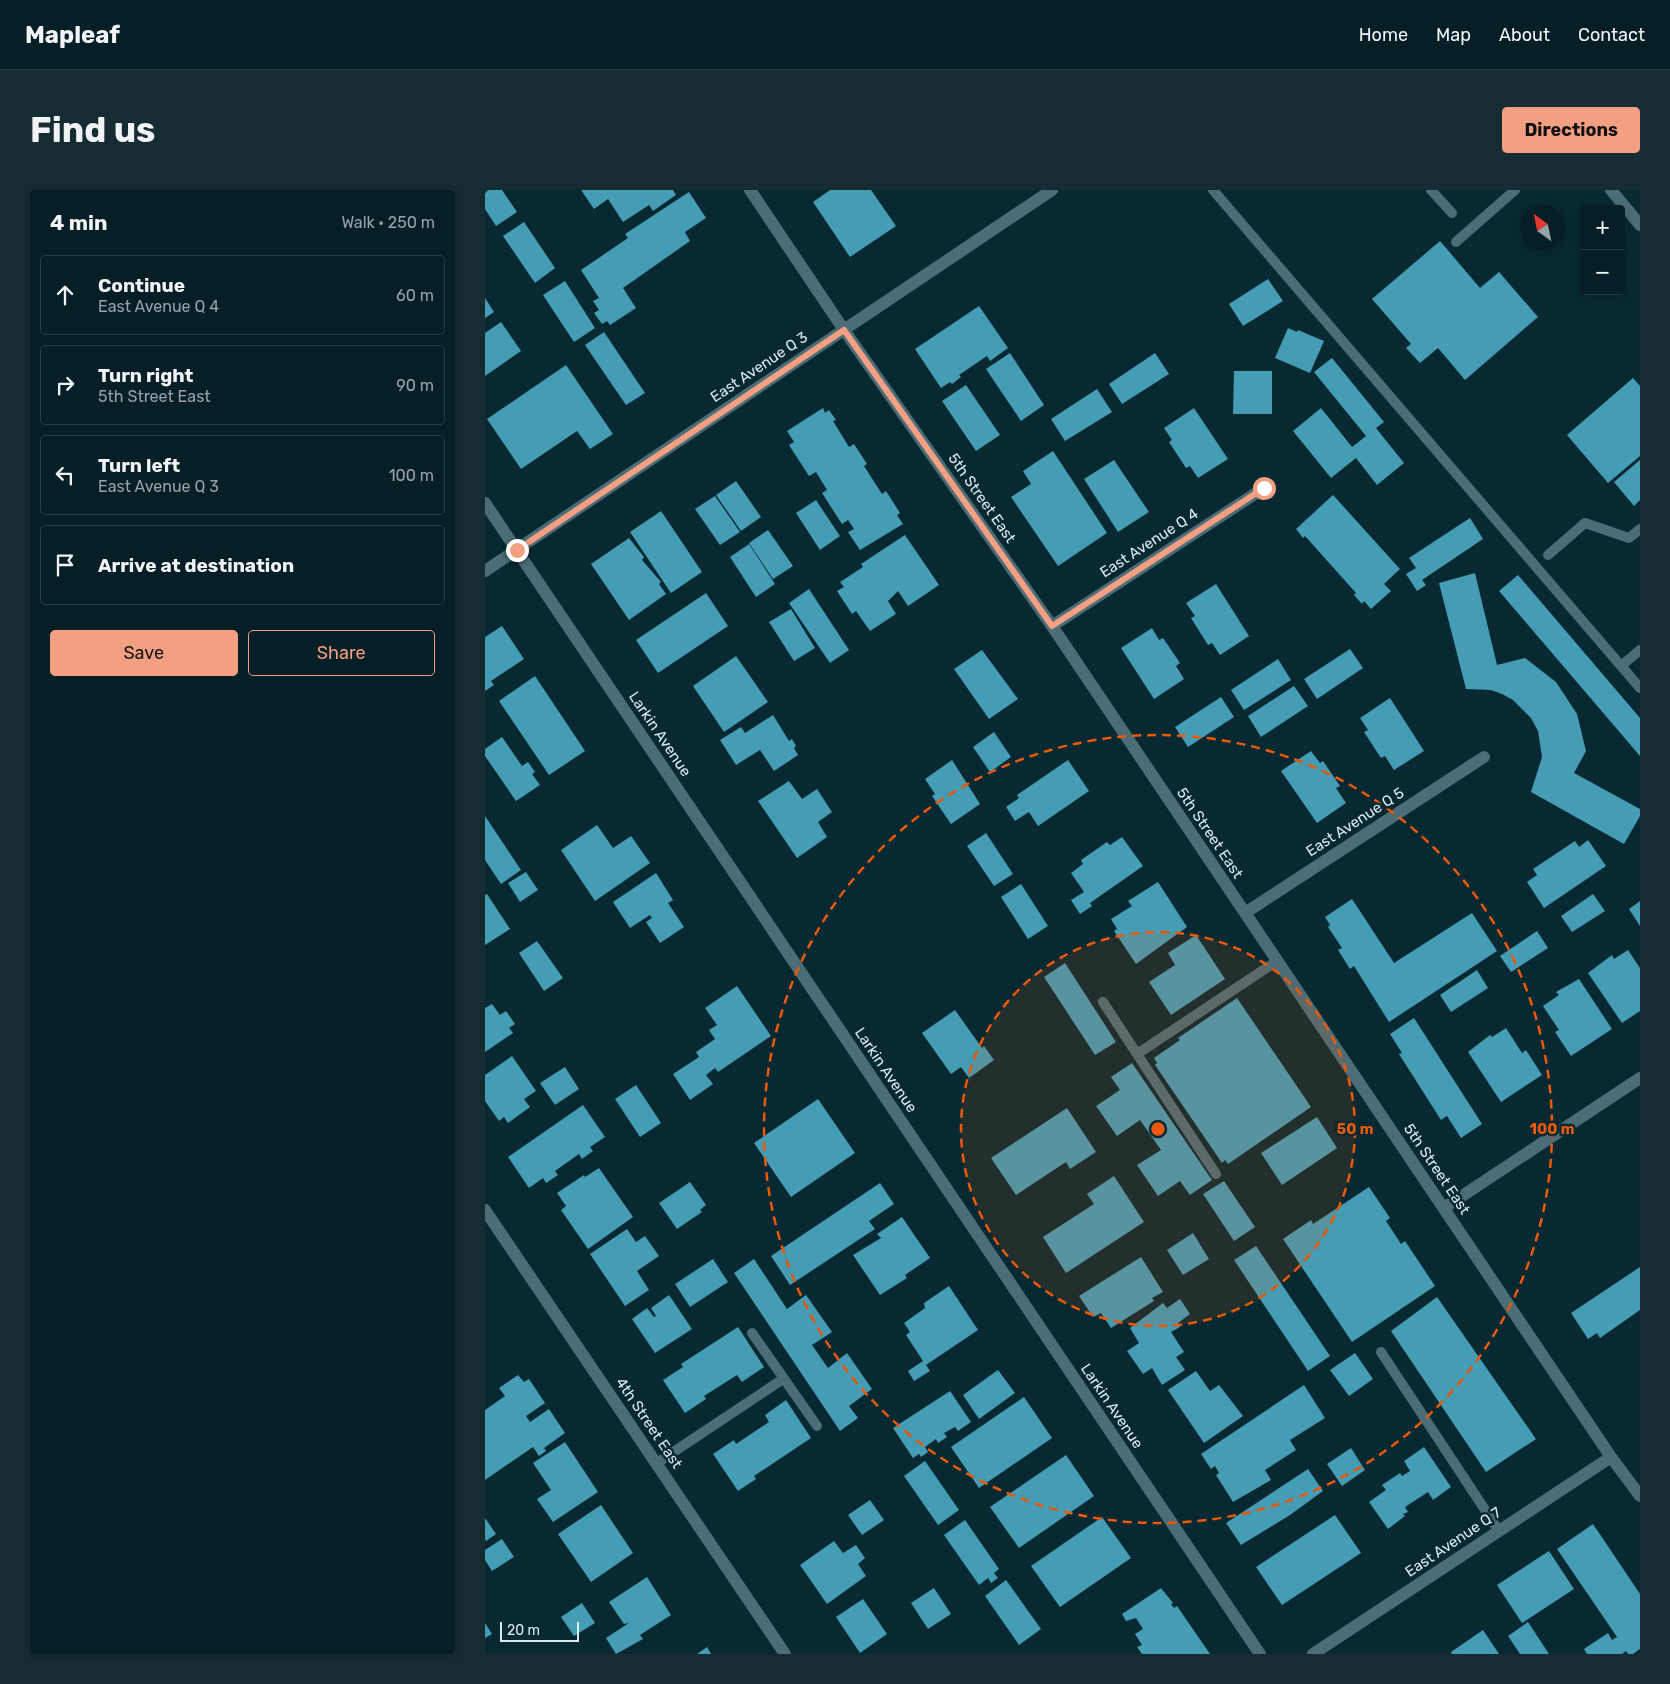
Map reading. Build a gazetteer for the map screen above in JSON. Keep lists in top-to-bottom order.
{
  "streets": {
    "street": [
      "East Avenue Q 3",
      "5th Street East",
      "East Avenue Q 4",
      "Larkin Avenue",
      "East Avenue Q 5",
      "4th Street East",
      "East Avenue Q 7"
    ]
  },
  "crossings": [
    ["East Avenue Q 3", "5th Street East"],
    ["East Avenue Q 3", "Larkin Avenue"],
    ["5th Street East", "East Avenue Q 4"],
    ["5th Street East", "East Avenue Q 5"],
    ["5th Street East", "East Avenue Q 7"]
  ],
  "scale_bar": "20 m",
  "north": "top left",
  "page": {
    "header": "Mapleaf",
    "nav": [
      "Home",
      "Map",
      "About",
      "Contact"
    ],
    "buttons": [
      "Directions",
      ["Save", "Share"]
    ],
    "title": "Find us",
    "heading": ["4 min", "Walk · 250 m"],
    "map_buttons": ["+", "−"],
    "list": [
      ["Continue", "East Avenue Q 4", "60 m"],
      ["Turn right", "5th Street East", "90 m"],
      ["Turn left", "East Avenue Q 3", "100 m"],
      "Arrive at destination"
    ],
    "scale": "20 m"
  },
  "rings": ["50 m", "100 m"]
}
